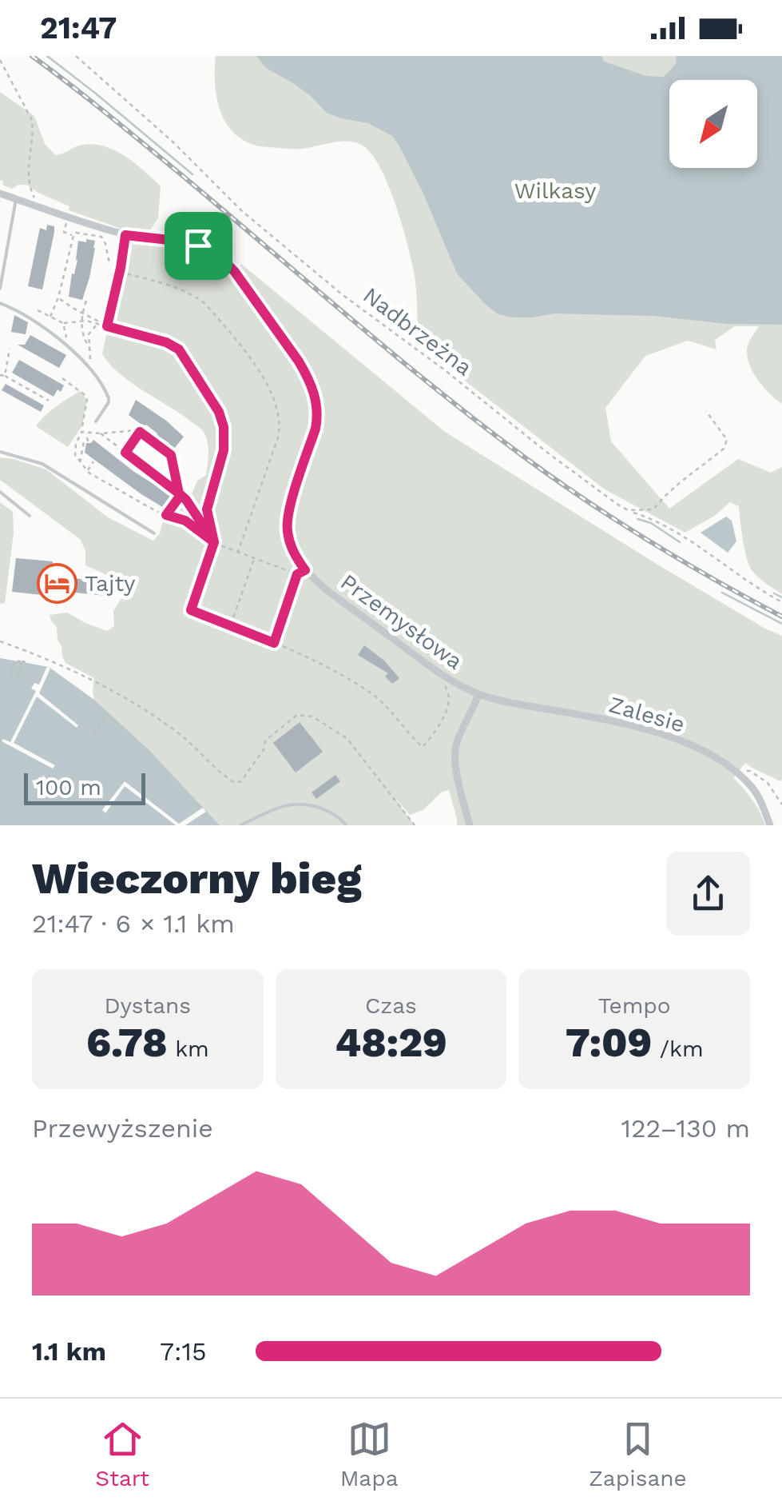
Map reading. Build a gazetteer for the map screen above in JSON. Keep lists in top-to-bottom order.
{
  "streets": {
    "street": ["Przemysłowa", "Zalesie"],
    "path": ["Nadbrzeżna"]
  },
  "crossings": [
    ["Przemysłowa", "Zalesie"]
  ],
  "parks": ["Wilkasy"],
  "places": {
    "hotel": ["Tajty"]
  },
  "scale_bar": "100 m",
  "north": "bottom left",
  "page": {
    "status": "21:47",
    "scale": "100 m",
    "heading": ["Wieczorny bieg", "21:47 · 6 × 1.1 km"],
    "stats": [
      ["Dystans", "6.78 km"],
      ["Czas", "48:29"],
      ["Tempo", "7:09 /km"]
    ],
    "chart": ["Przewyższenie", "122–130 m"],
    "list": [
      {
        "name": "1.1 km",
        "note": "7:15"
      }
    ],
    "tabs": ["Start", "Mapa", "Zapisane"]
  }
}
